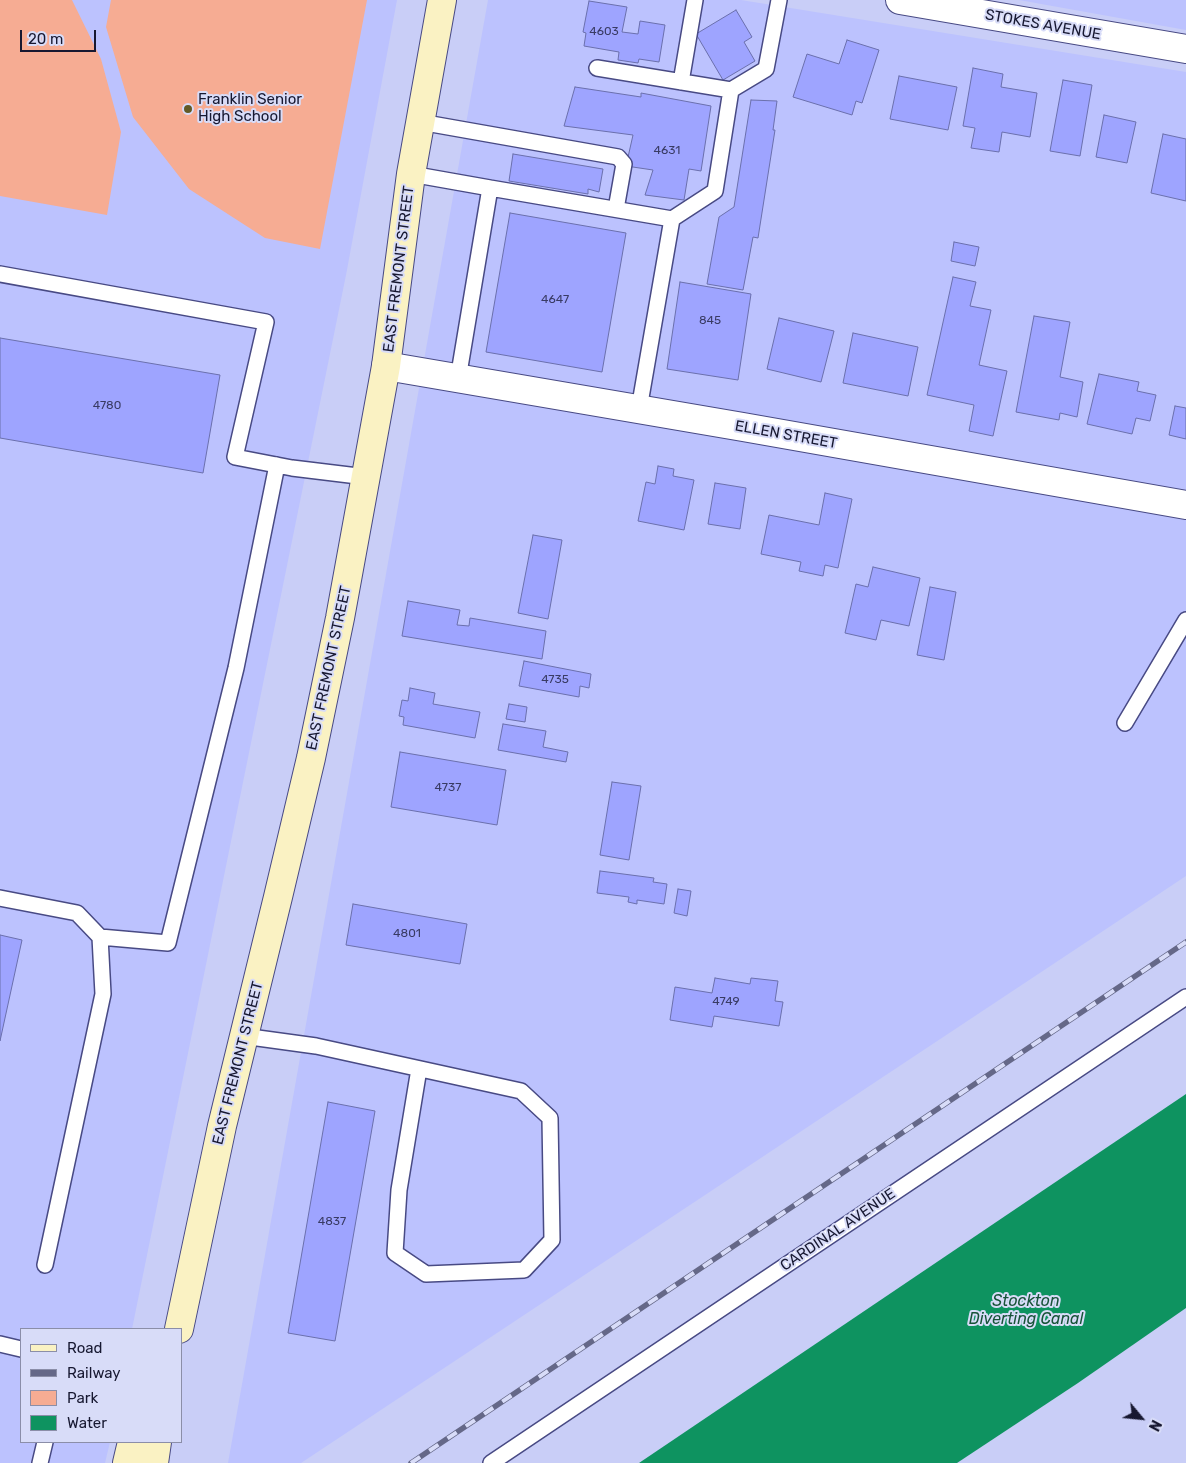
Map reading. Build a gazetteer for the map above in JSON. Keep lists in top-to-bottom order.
{
  "streets": {
    "main road": ["EAST FREMONT STREET"],
    "street": ["STOKES AVENUE", "ELLEN STREET"],
    "lane": ["CARDINAL AVENUE"]
  },
  "crossings": [
    ["EAST FREMONT STREET", "ELLEN STREET"]
  ],
  "water": ["Stockton Diverting Canal"],
  "places": ["Franklin Senior High School"],
  "house_numbers": [
    "4603",
    "4631",
    "4647",
    "845",
    "4780",
    "4735",
    "4737",
    "4801",
    "4749",
    "4837"
  ],
  "legend": [
    "Road",
    "Railway",
    "Park",
    "Water"
  ],
  "scale_bar": "20 m",
  "north": "bottom right"
}
